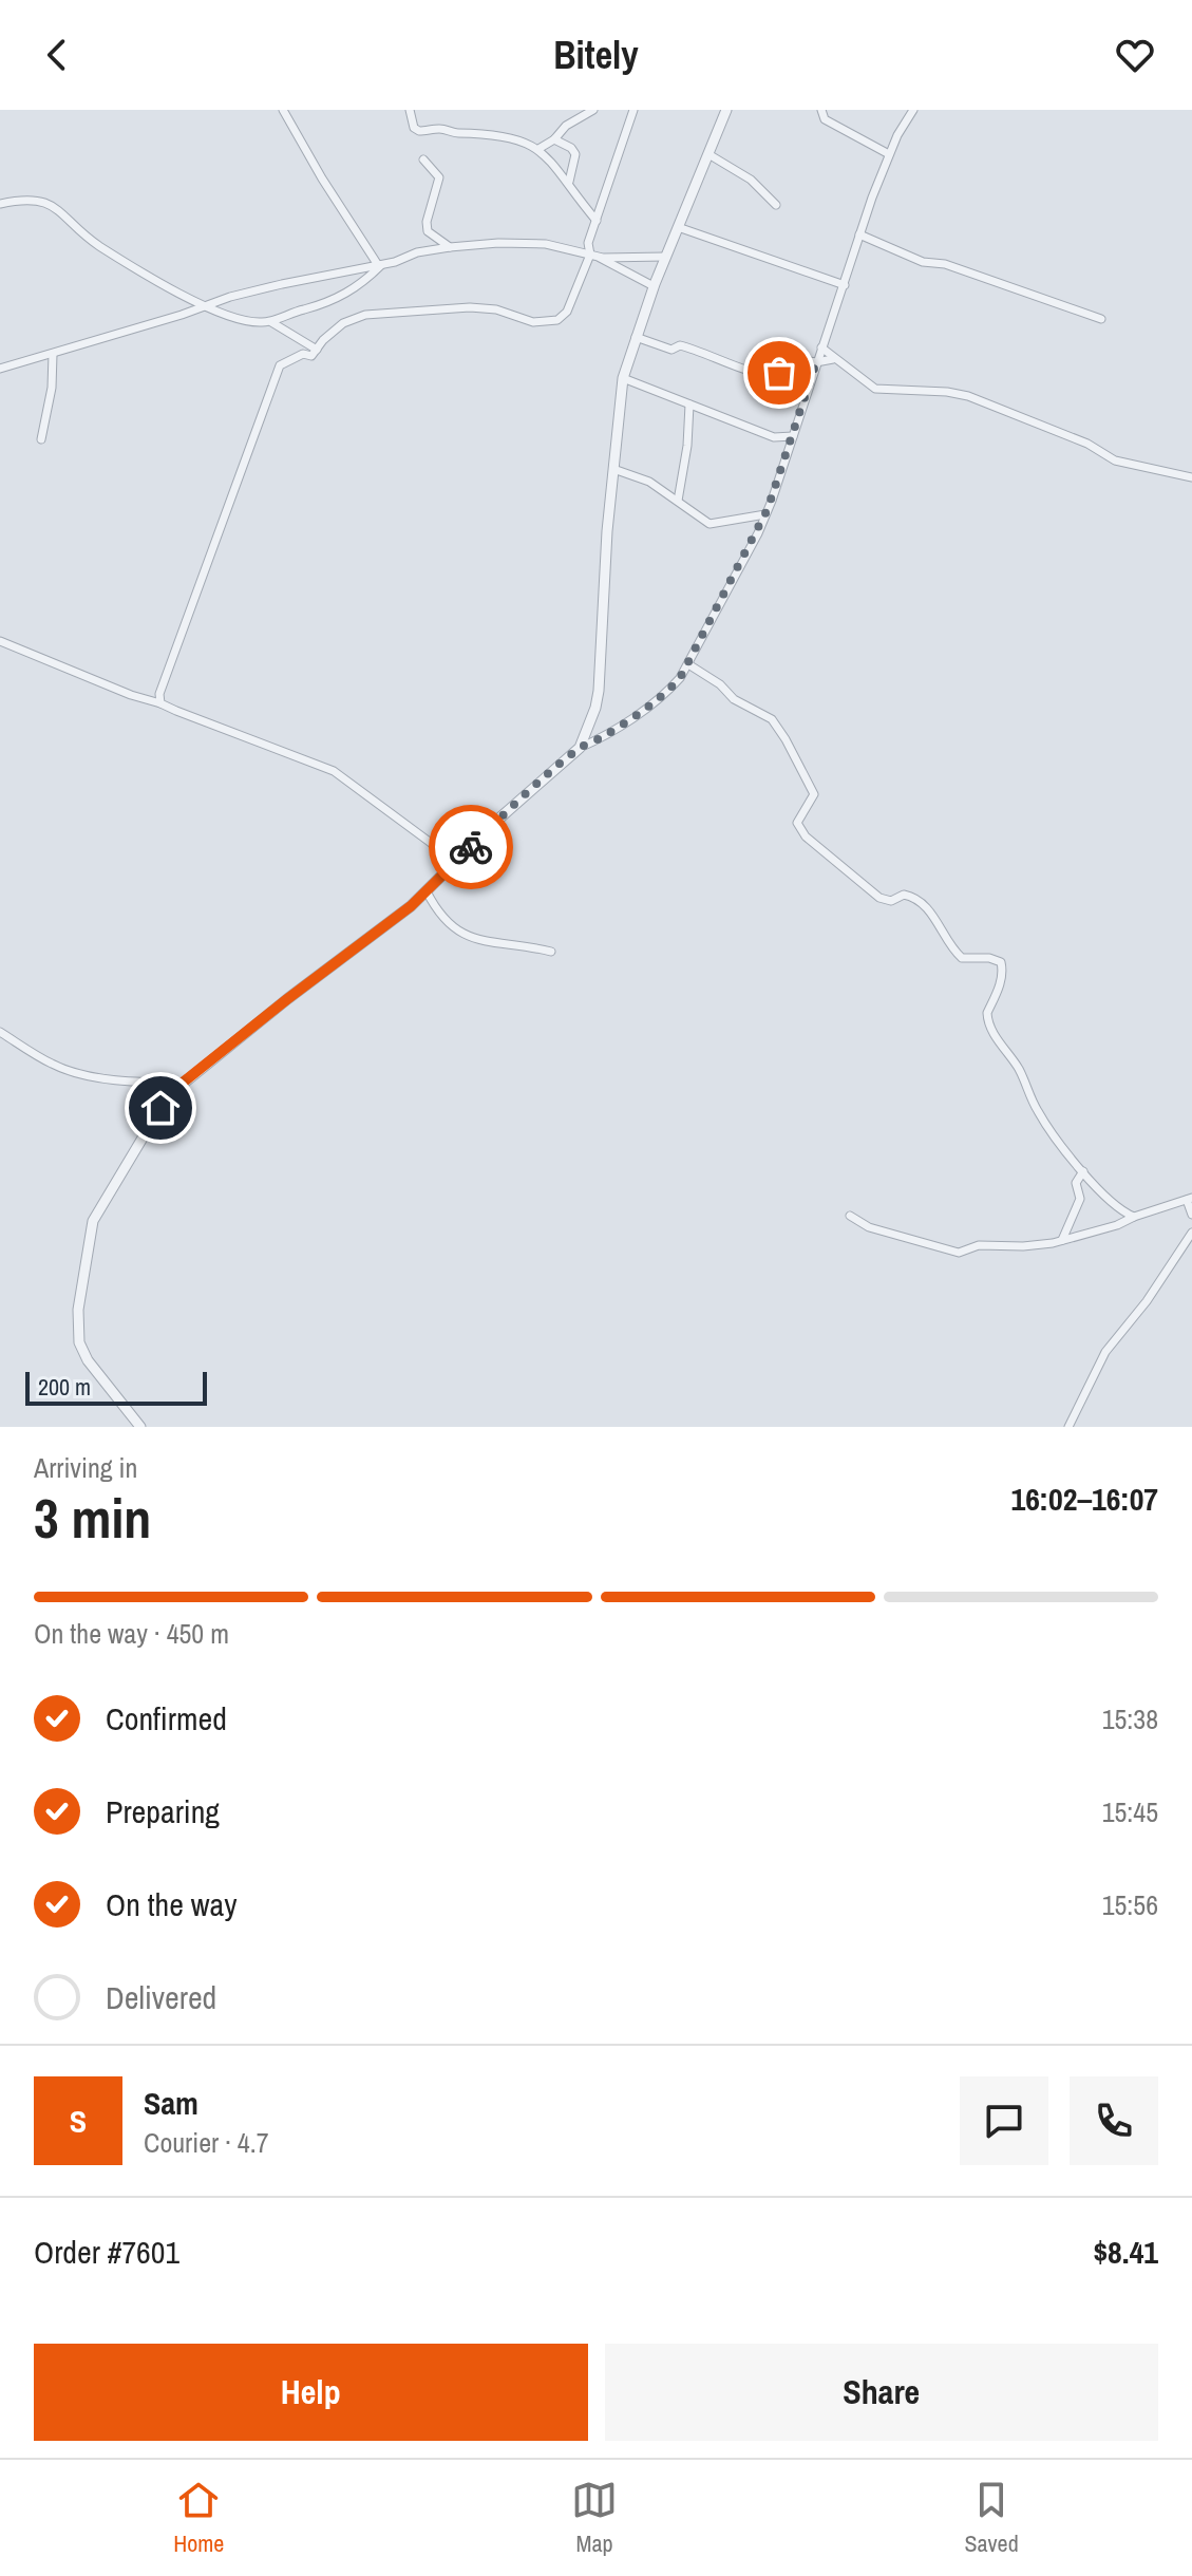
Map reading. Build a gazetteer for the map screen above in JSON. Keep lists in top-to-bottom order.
{
  "scale_bar": "200 m",
  "page": {
    "header": "Bitely",
    "scale": "200 m",
    "heading": ["3 min", "Arriving in", "16:02–16:07"],
    "panel": [
      "Sam",
      "Courier · 4.7",
      "Order #7601",
      "$8.41"
    ],
    "bar": "On the way · 450 m",
    "list": [
      ["Confirmed", "15:38"],
      ["Preparing", "15:45"],
      ["On the way", "15:56"],
      "Delivered"
    ],
    "round": "S",
    "buttons": ["Help", "Share"],
    "tabs": ["Home", "Map", "Saved"]
  }
}
